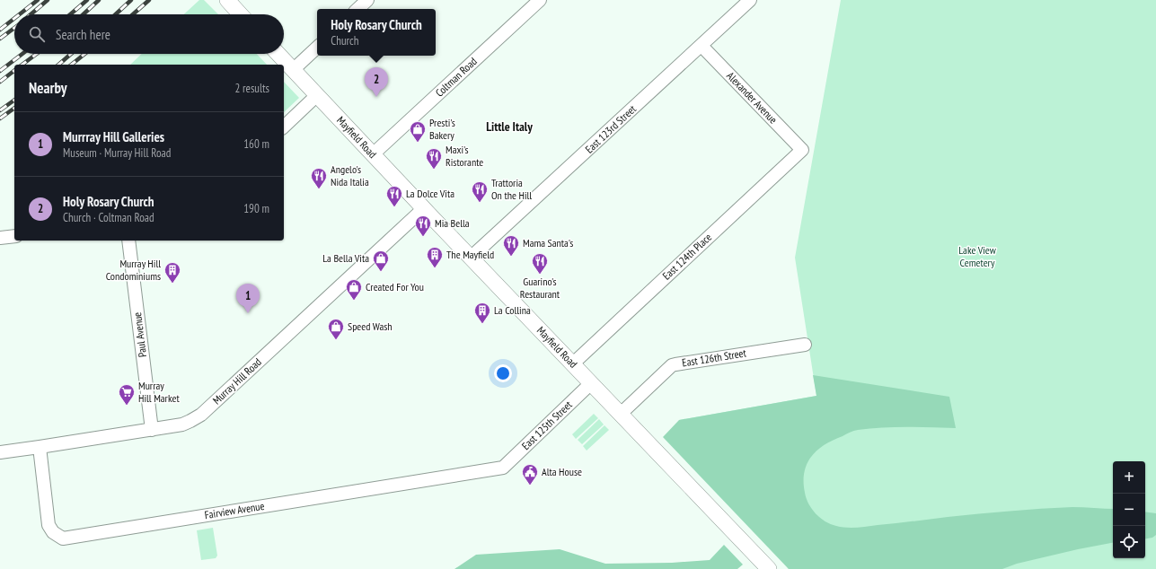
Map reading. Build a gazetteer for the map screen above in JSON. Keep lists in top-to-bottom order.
{
  "streets": {
    "main road": ["Mayfield Road"],
    "street": [
      "Coltman Road",
      "Alexander Avenue",
      "East 123rd Street",
      "East 124th Place",
      "Paul Avenue",
      "East 126th Street",
      "Murray Hill Road",
      "East 125th Street",
      "Fairview Avenue"
    ]
  },
  "crossings": [
    ["Coltman Road", "Mayfield Road"],
    ["Alexander Avenue", "East 123rd Street"],
    ["Alexander Avenue", "East 124th Place"],
    ["East 123rd Street", "Mayfield Road"],
    ["Mayfield Road", "East 124th Place"],
    ["Mayfield Road", "East 126th Street"],
    ["Mayfield Road", "Murray Hill Road"],
    ["Mayfield Road", "East 125th Street"],
    ["Paul Avenue", "Murray Hill Road"],
    ["Murray Hill Road", "Fairview Avenue"],
    ["East 125th Street", "Fairview Avenue"]
  ],
  "districts": ["Little Italy"],
  "parks": ["Lake View Cemetery"],
  "places": {
    "shop": [
      "Presti's Bakery",
      "La Bella Vita",
      "Created For You",
      "Speed Wash"
    ],
    "restaurant": [
      "Maxi's Ristorante",
      "Angelo's Nida Italia",
      "Trattoria On the Hill",
      "La Dolce Vita",
      "Mia Bella",
      "Mama Santa's",
      "Guarino's Restaurant"
    ],
    "building": ["The Mayfield", "Murray Hill Condominiums", "La Collina"],
    "supermarket": ["Murray Hill Market"],
    "public building": ["Alta House"]
  },
  "page": {
    "popup": ["Holy Rosary Church", "Church"],
    "search": "Search here",
    "heading": ["Nearby", "2 results"],
    "pins": ["2", "1"],
    "list": [
      {
        "mark": "1",
        "name": "Murrray Hill Galleries",
        "note": "Museum · Murray Hill Road",
        "value": "160 m"
      },
      {
        "mark": "2",
        "name": "Holy Rosary Church",
        "note": "Church · Coltman Road",
        "value": "190 m"
      }
    ],
    "map_buttons": ["+", "−"]
  }
}
